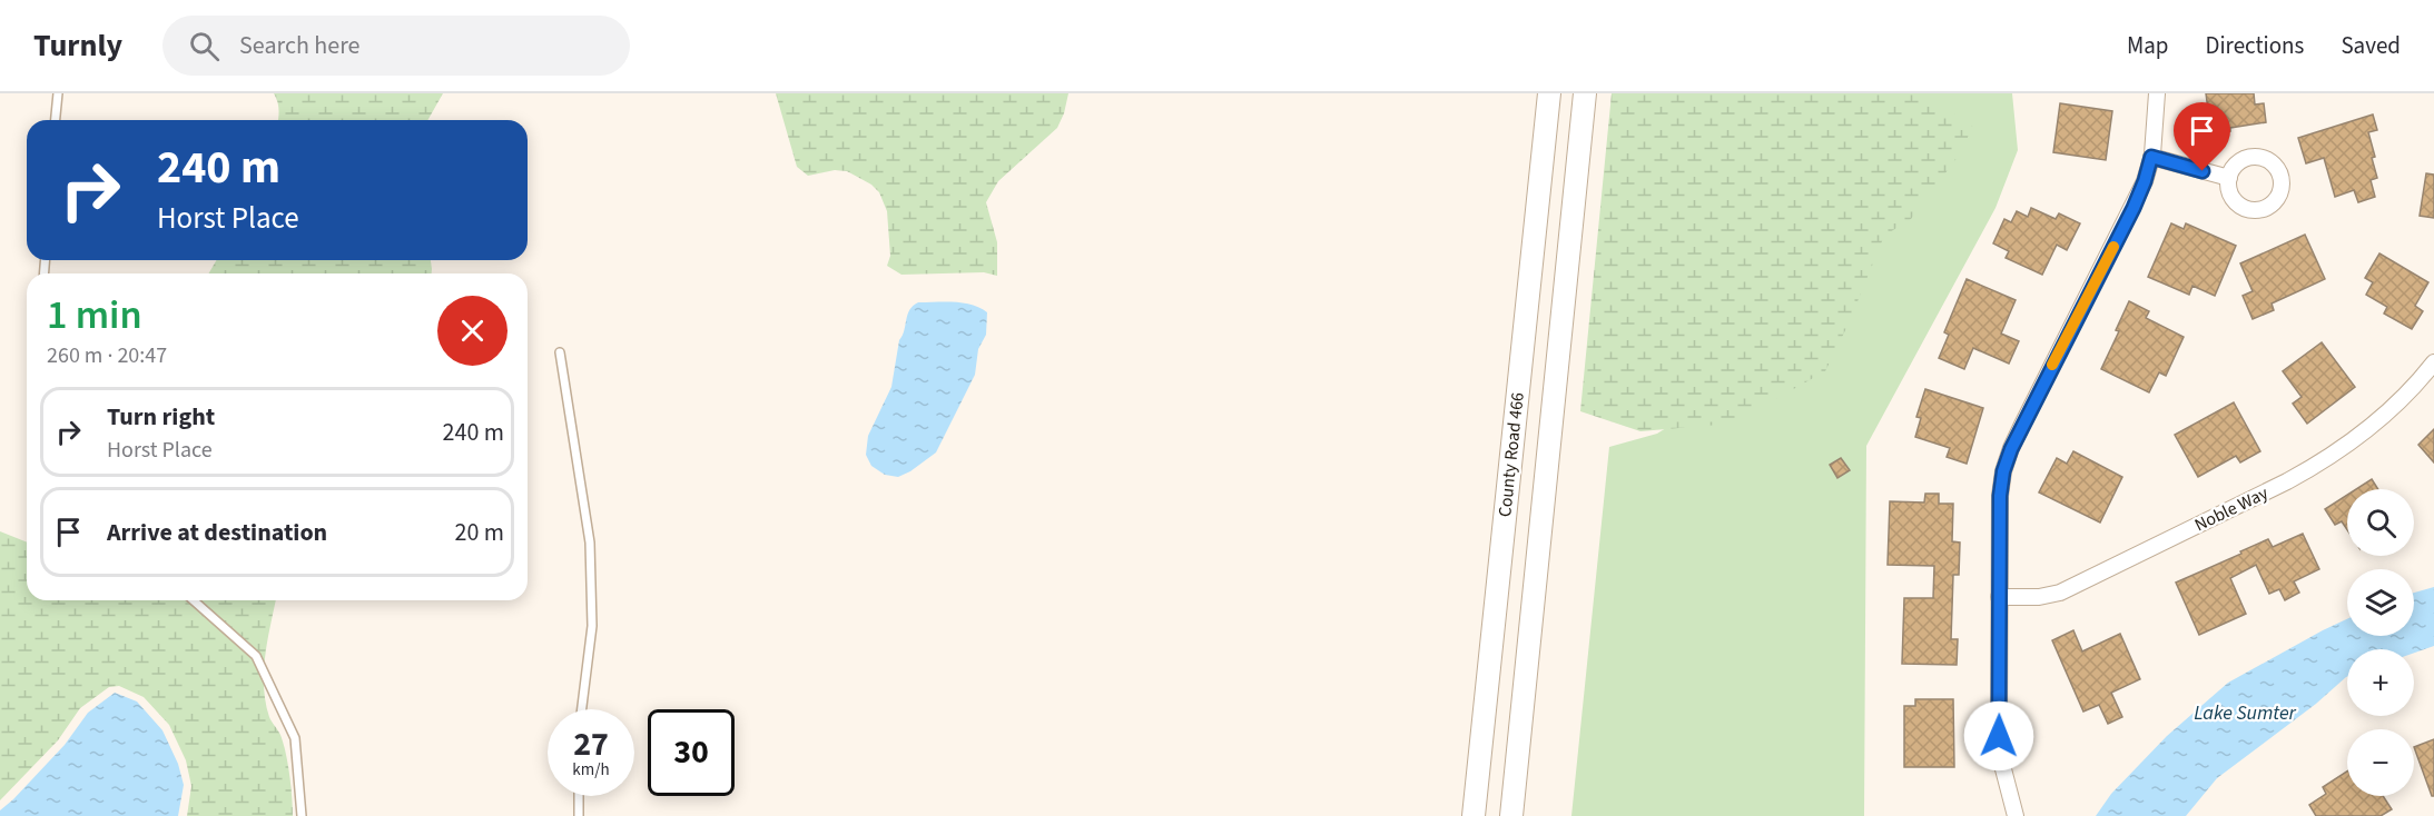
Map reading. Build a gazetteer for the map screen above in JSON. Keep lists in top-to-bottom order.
{
  "streets": {
    "main road": ["County Road 466"],
    "street": ["Noble Way"]
  },
  "water": ["Lake Sumter"],
  "page": {
    "header": "Turnly",
    "search": "Search here",
    "nav": ["Map", "Directions", "Saved"],
    "turn": ["240 m", "Horst Place"],
    "heading": ["1 min", "260 m · 20:47"],
    "list": [
      {
        "name": "Turn right",
        "note": "Horst Place",
        "value": "240 m"
      },
      {
        "name": "Arrive at destination",
        "value": "20 m"
      }
    ],
    "map_buttons": ["+", "−"],
    "speed": "27 km/h",
    "limit": "30"
  }
}
